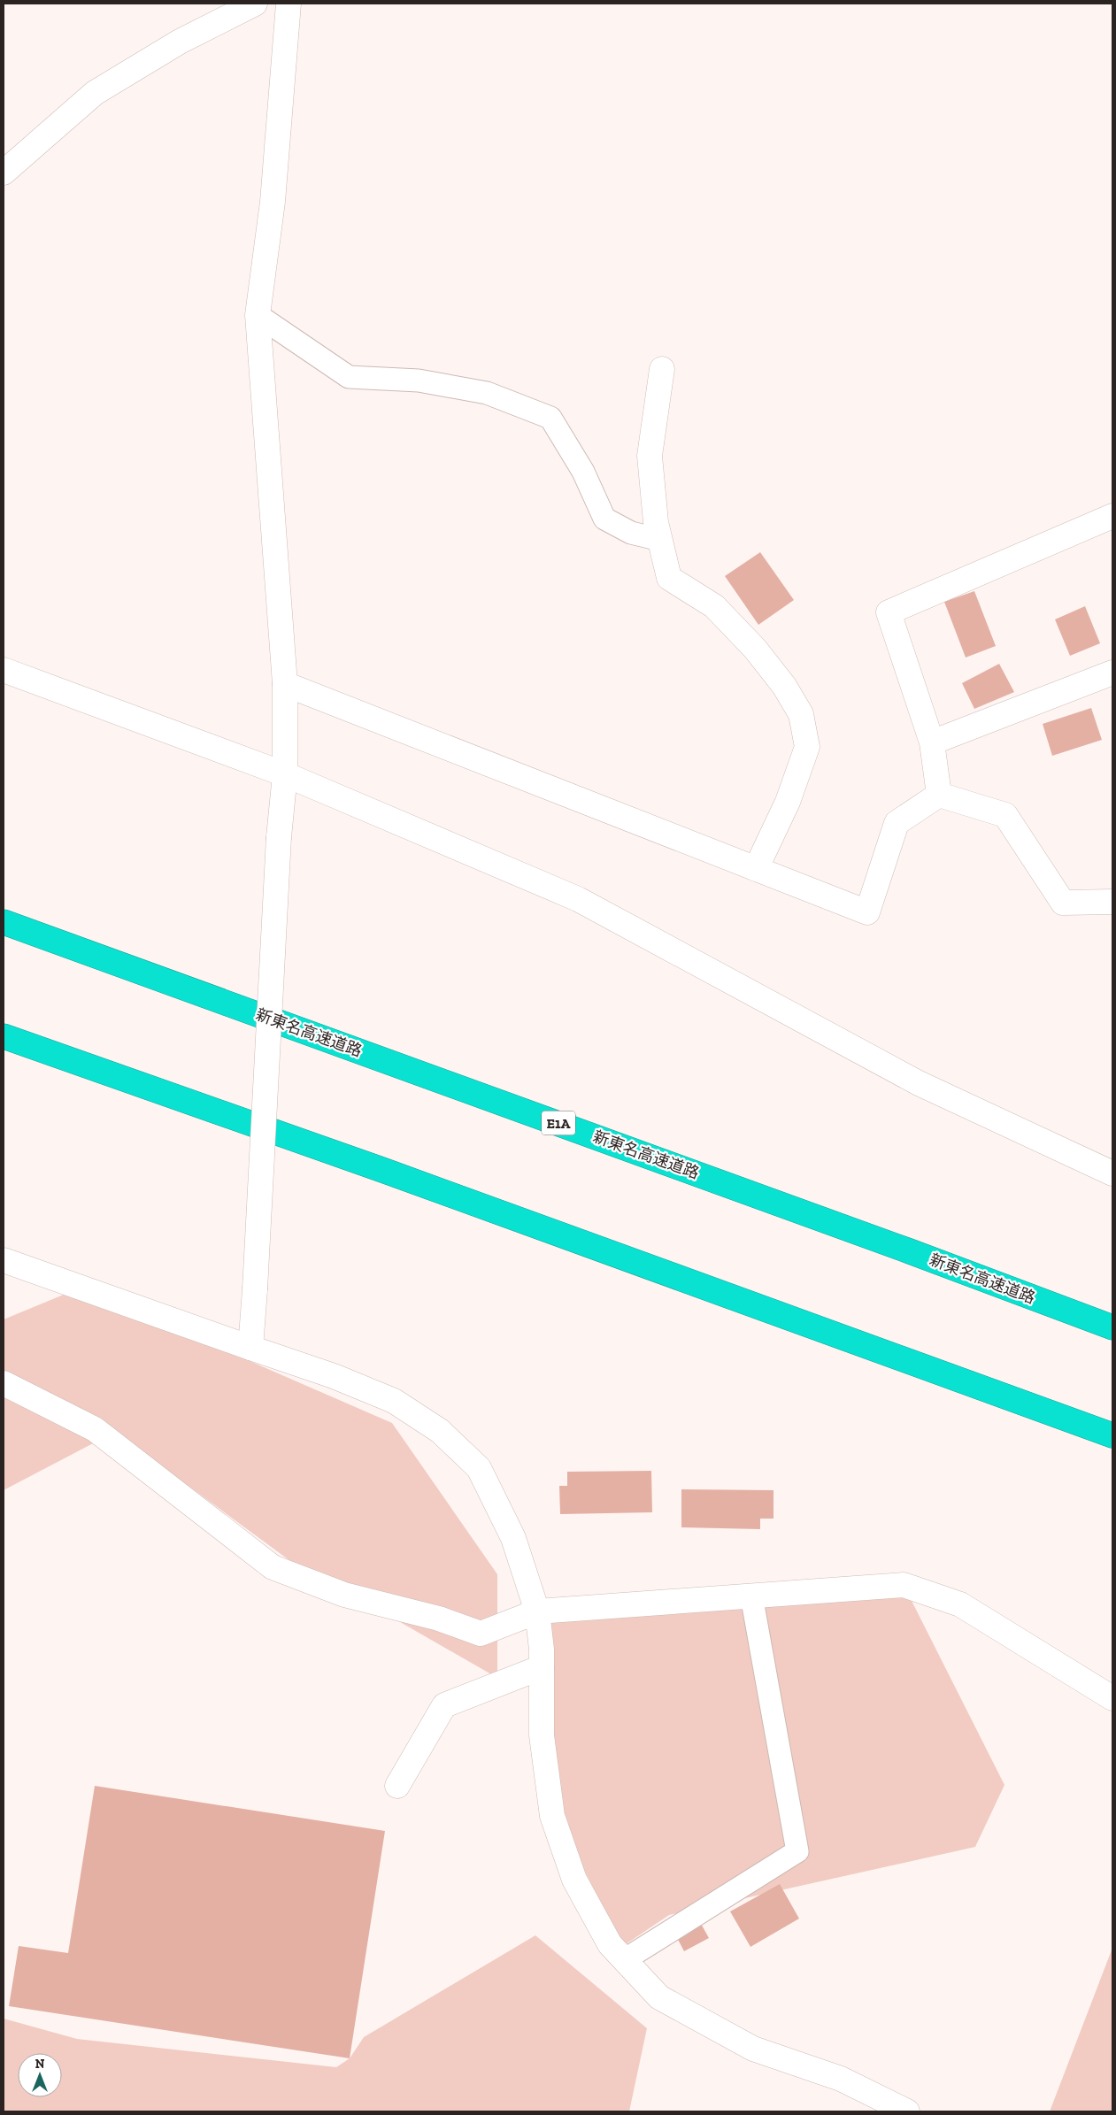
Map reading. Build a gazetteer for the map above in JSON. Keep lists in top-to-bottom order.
{
  "streets": {
    "highway": ["新東名高速道路", "E1A"]
  },
  "north": "top"
}
